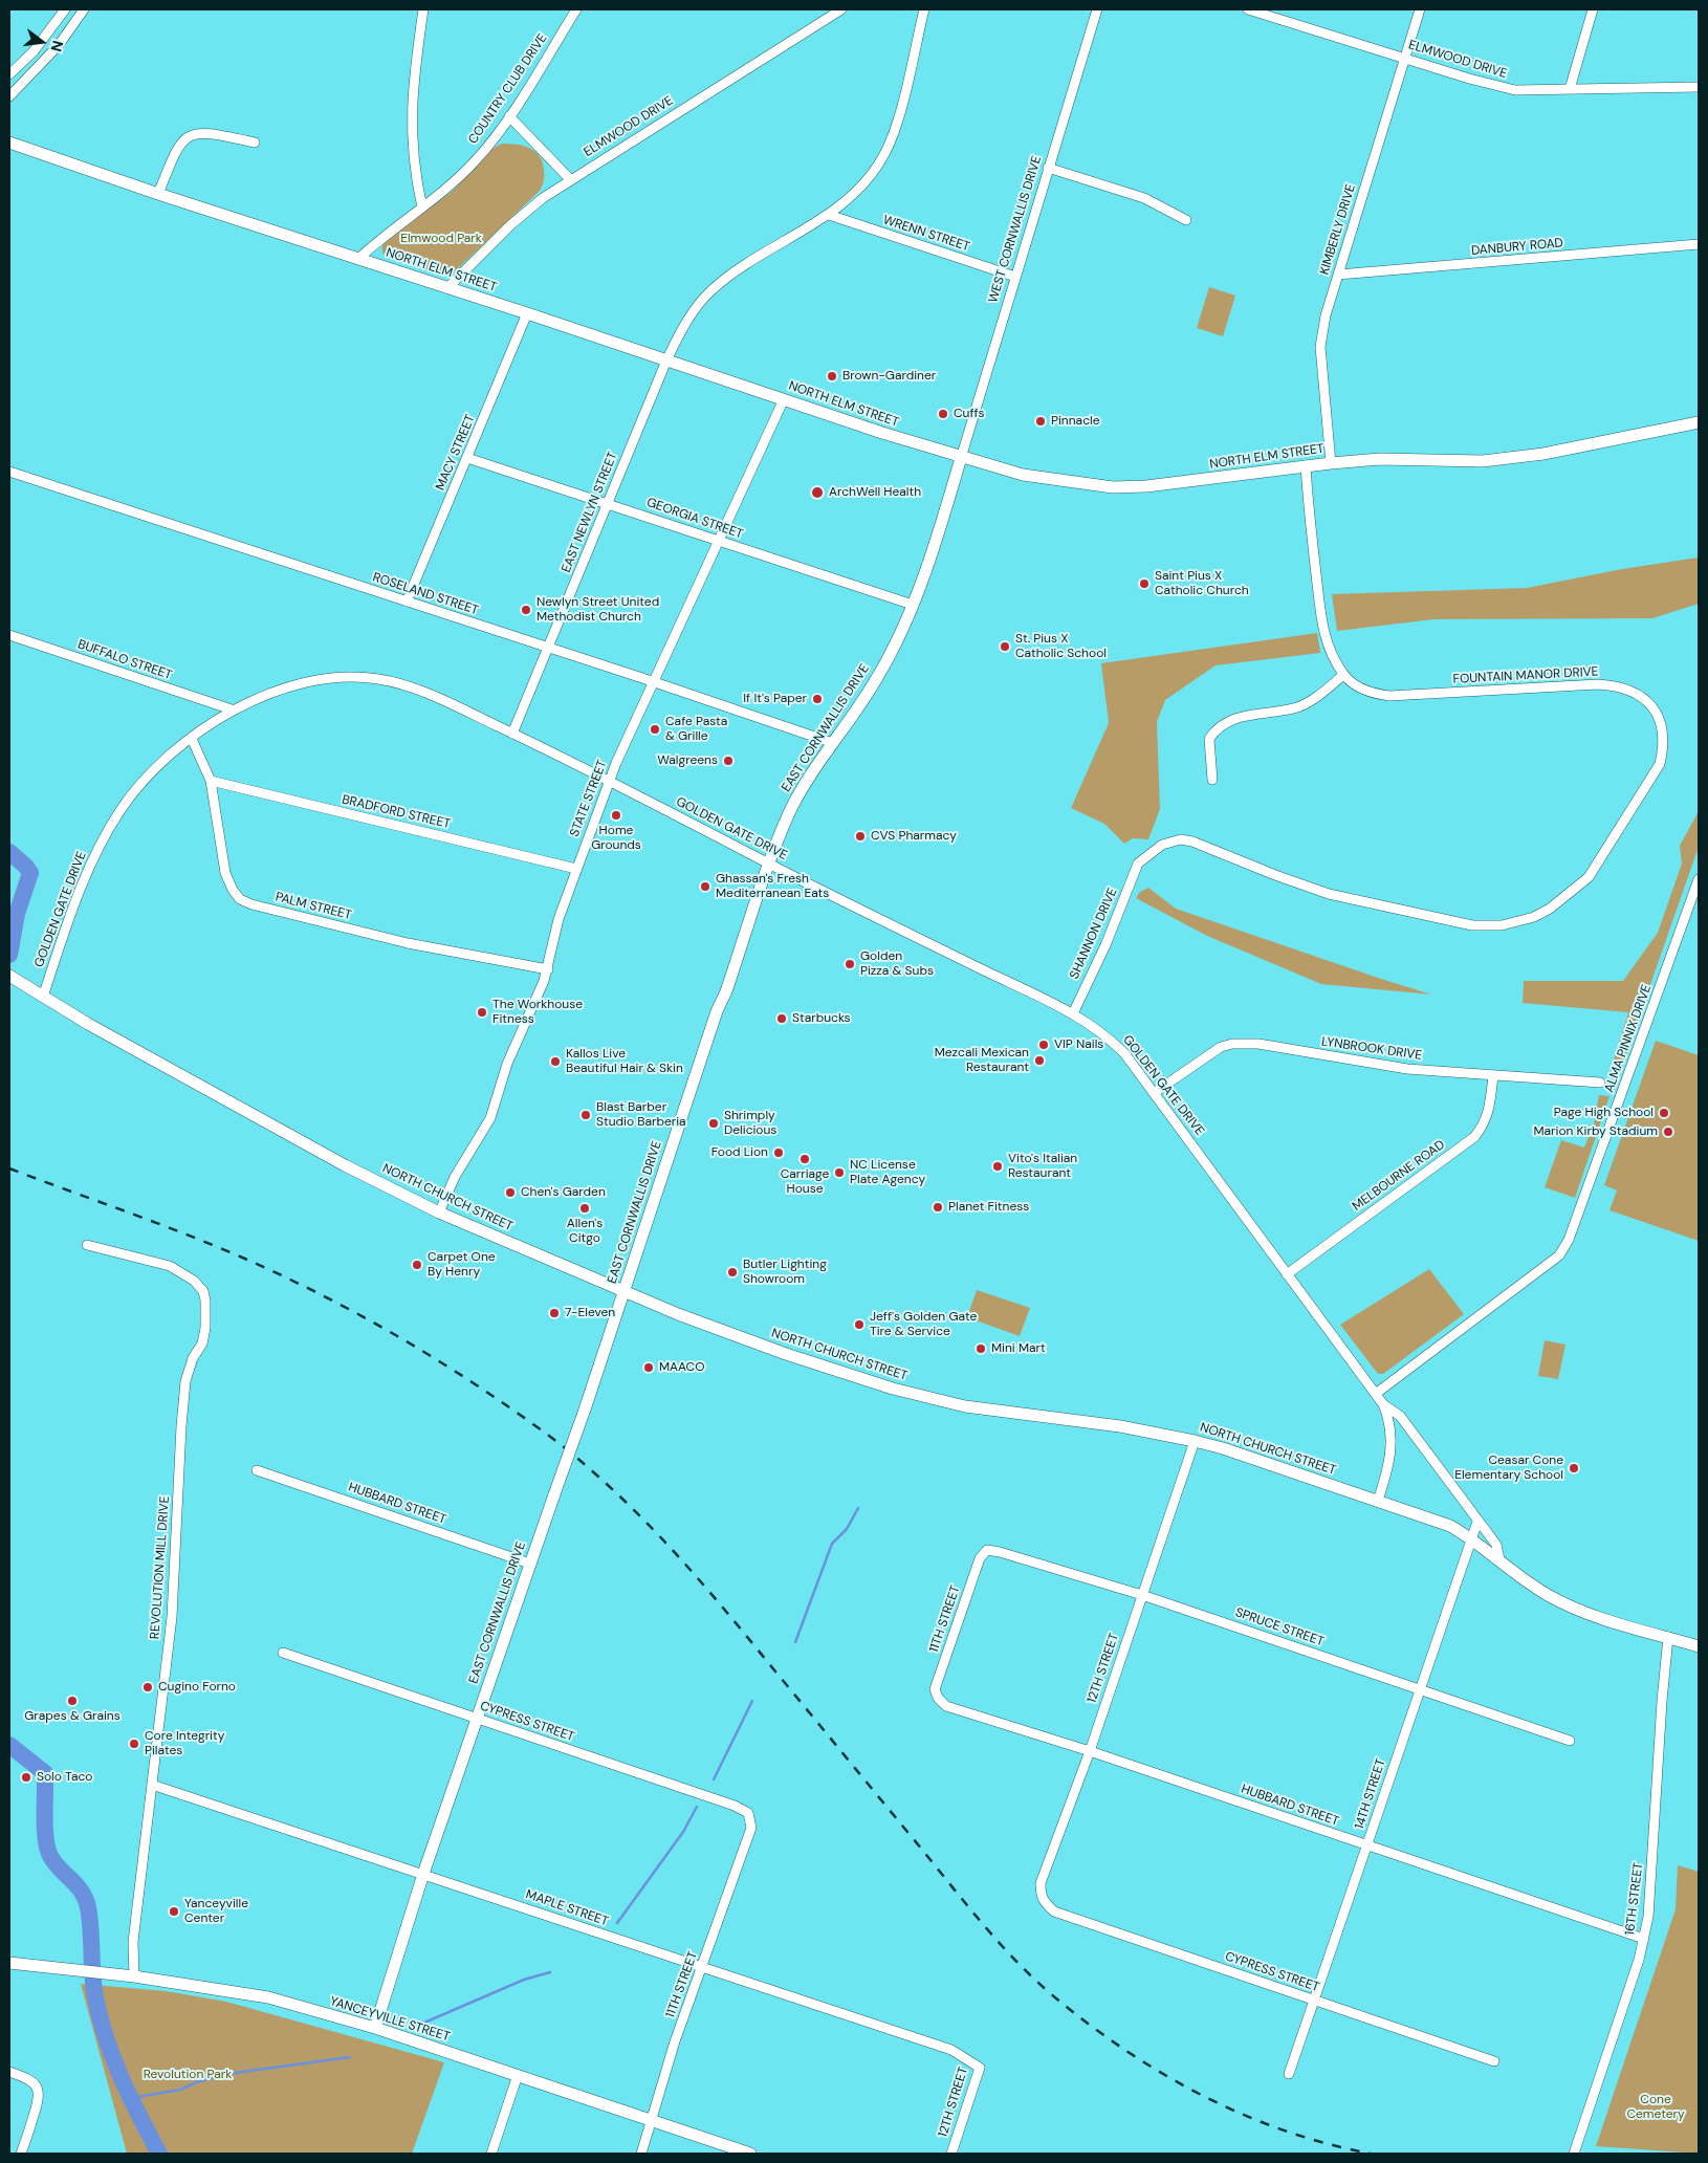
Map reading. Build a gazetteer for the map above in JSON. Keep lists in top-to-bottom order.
{
  "streets": {
    "main road": [
      "NORTH ELM STREET",
      "EAST CORNWALLIS DRIVE",
      "NORTH CHURCH STREET",
      "YANCEYVILLE STREET"
    ],
    "street": [
      "ELMWOOD DRIVE",
      "COUNTRY CLUB DRIVE",
      "WEST CORNWALLIS DRIVE",
      "KIMBERLY DRIVE",
      "WRENN STREET",
      "DANBURY ROAD",
      "MACY STREET",
      "EAST NEWLYN STREET",
      "GEORGIA STREET",
      "ROSELAND STREET",
      "BUFFALO STREET",
      "FOUNTAIN MANOR DRIVE",
      "STATE STREET",
      "BRADFORD STREET",
      "GOLDEN GATE DRIVE",
      "PALM STREET",
      "SHANNON DRIVE",
      "ALMA PINNIX DRIVE",
      "LYNBROOK DRIVE",
      "MELBOURNE ROAD",
      "HUBBARD STREET",
      "REVOLUTION MILL DRIVE",
      "11TH STREET",
      "SPRUCE STREET",
      "12TH STREET",
      "CYPRESS STREET",
      "14TH STREET",
      "16TH STREET",
      "MAPLE STREET"
    ]
  },
  "crossings": [
    ["ELMWOOD DRIVE", "KIMBERLY DRIVE"],
    ["ELMWOOD DRIVE", "NORTH ELM STREET"],
    ["COUNTRY CLUB DRIVE", "NORTH ELM STREET"],
    ["WEST CORNWALLIS DRIVE", "WRENN STREET"],
    ["WEST CORNWALLIS DRIVE", "NORTH ELM STREET"],
    ["WEST CORNWALLIS DRIVE", "EAST CORNWALLIS DRIVE"],
    ["KIMBERLY DRIVE", "DANBURY ROAD"],
    ["KIMBERLY DRIVE", "NORTH ELM STREET"],
    ["WRENN STREET", "EAST NEWLYN STREET"],
    ["NORTH ELM STREET", "MACY STREET"],
    ["NORTH ELM STREET", "EAST NEWLYN STREET"],
    ["NORTH ELM STREET", "FOUNTAIN MANOR DRIVE"],
    ["NORTH ELM STREET", "EAST CORNWALLIS DRIVE"],
    ["NORTH ELM STREET", "STATE STREET"],
    ["MACY STREET", "GEORGIA STREET"],
    ["MACY STREET", "ROSELAND STREET"],
    ["EAST NEWLYN STREET", "GEORGIA STREET"],
    ["EAST NEWLYN STREET", "ROSELAND STREET"],
    ["EAST NEWLYN STREET", "GOLDEN GATE DRIVE"],
    ["GEORGIA STREET", "EAST CORNWALLIS DRIVE"],
    ["GEORGIA STREET", "STATE STREET"],
    ["ROSELAND STREET", "EAST CORNWALLIS DRIVE"],
    ["ROSELAND STREET", "STATE STREET"],
    ["BUFFALO STREET", "GOLDEN GATE DRIVE"],
    ["FOUNTAIN MANOR DRIVE", "SHANNON DRIVE"],
    ["EAST CORNWALLIS DRIVE", "GOLDEN GATE DRIVE"],
    ["EAST CORNWALLIS DRIVE", "NORTH CHURCH STREET"],
    ["EAST CORNWALLIS DRIVE", "HUBBARD STREET"],
    ["EAST CORNWALLIS DRIVE", "CYPRESS STREET"],
    ["EAST CORNWALLIS DRIVE", "MAPLE STREET"],
    ["EAST CORNWALLIS DRIVE", "YANCEYVILLE STREET"],
    ["STATE STREET", "BRADFORD STREET"],
    ["STATE STREET", "GOLDEN GATE DRIVE"],
    ["STATE STREET", "PALM STREET"],
    ["STATE STREET", "NORTH CHURCH STREET"],
    ["BRADFORD STREET", "PALM STREET"],
    ["GOLDEN GATE DRIVE", "PALM STREET"],
    ["GOLDEN GATE DRIVE", "SHANNON DRIVE"],
    ["GOLDEN GATE DRIVE", "ALMA PINNIX DRIVE"],
    ["GOLDEN GATE DRIVE", "LYNBROOK DRIVE"],
    ["GOLDEN GATE DRIVE", "MELBOURNE ROAD"],
    ["GOLDEN GATE DRIVE", "NORTH CHURCH STREET"],
    ["GOLDEN GATE DRIVE", "14TH STREET"],
    ["LYNBROOK DRIVE", "MELBOURNE ROAD"],
    ["NORTH CHURCH STREET", "12TH STREET"],
    ["NORTH CHURCH STREET", "14TH STREET"],
    ["NORTH CHURCH STREET", "16TH STREET"],
    ["HUBBARD STREET", "11TH STREET"],
    ["HUBBARD STREET", "12TH STREET"],
    ["HUBBARD STREET", "14TH STREET"],
    ["HUBBARD STREET", "16TH STREET"],
    ["REVOLUTION MILL DRIVE", "MAPLE STREET"],
    ["REVOLUTION MILL DRIVE", "YANCEYVILLE STREET"],
    ["11TH STREET", "SPRUCE STREET"],
    ["11TH STREET", "CYPRESS STREET"],
    ["11TH STREET", "MAPLE STREET"],
    ["11TH STREET", "YANCEYVILLE STREET"],
    ["SPRUCE STREET", "12TH STREET"],
    ["SPRUCE STREET", "14TH STREET"],
    ["12TH STREET", "CYPRESS STREET"],
    ["12TH STREET", "MAPLE STREET"],
    ["CYPRESS STREET", "14TH STREET"]
  ],
  "parks": ["Elmwood Park", "Revolution Park", "Cone Cemetery"],
  "places": [
    "Brown-Gardiner",
    "Cuffs",
    "Pinnacle",
    "ArchWell Health",
    "Saint Pius X Catholic Church",
    "Newlyn Street United Methodist Church",
    "St. Pius X Catholic School",
    "If It's Paper",
    "Cafe Pasta & Grille",
    "Walgreens",
    "Home Grounds",
    "CVS Pharmacy",
    "Ghassan's Fresh Mediterranean Eats",
    "Golden Pizza & Subs",
    "The Workhouse Fitness",
    "Starbucks",
    "VIP Nails",
    "Mezcali Mexican Restaurant",
    "Kallos Live Beautiful Hair & Skin",
    "Page High School",
    "Blast Barber Studio Barberia",
    "Shrimply Delicious",
    "Marion Kirby Stadium",
    "Food Lion",
    "Carriage House",
    "Vito's Italian Restaurant",
    "NC License Plate Agency",
    "Chen's Garden",
    "Planet Fitness",
    "Allen's Citgo",
    "Carpet One By Henry",
    "Butler Lighting Showroom",
    "7-Eleven",
    "Jeff's Golden Gate Tire & Service",
    "Mini Mart",
    "MAACO",
    "Ceasar Cone Elementary School",
    "Cugino Forno",
    "Grapes & Grains",
    "Core Integrity Pilates",
    "Solo Taco",
    "Yanceyville Center"
  ],
  "north": "right"
}
